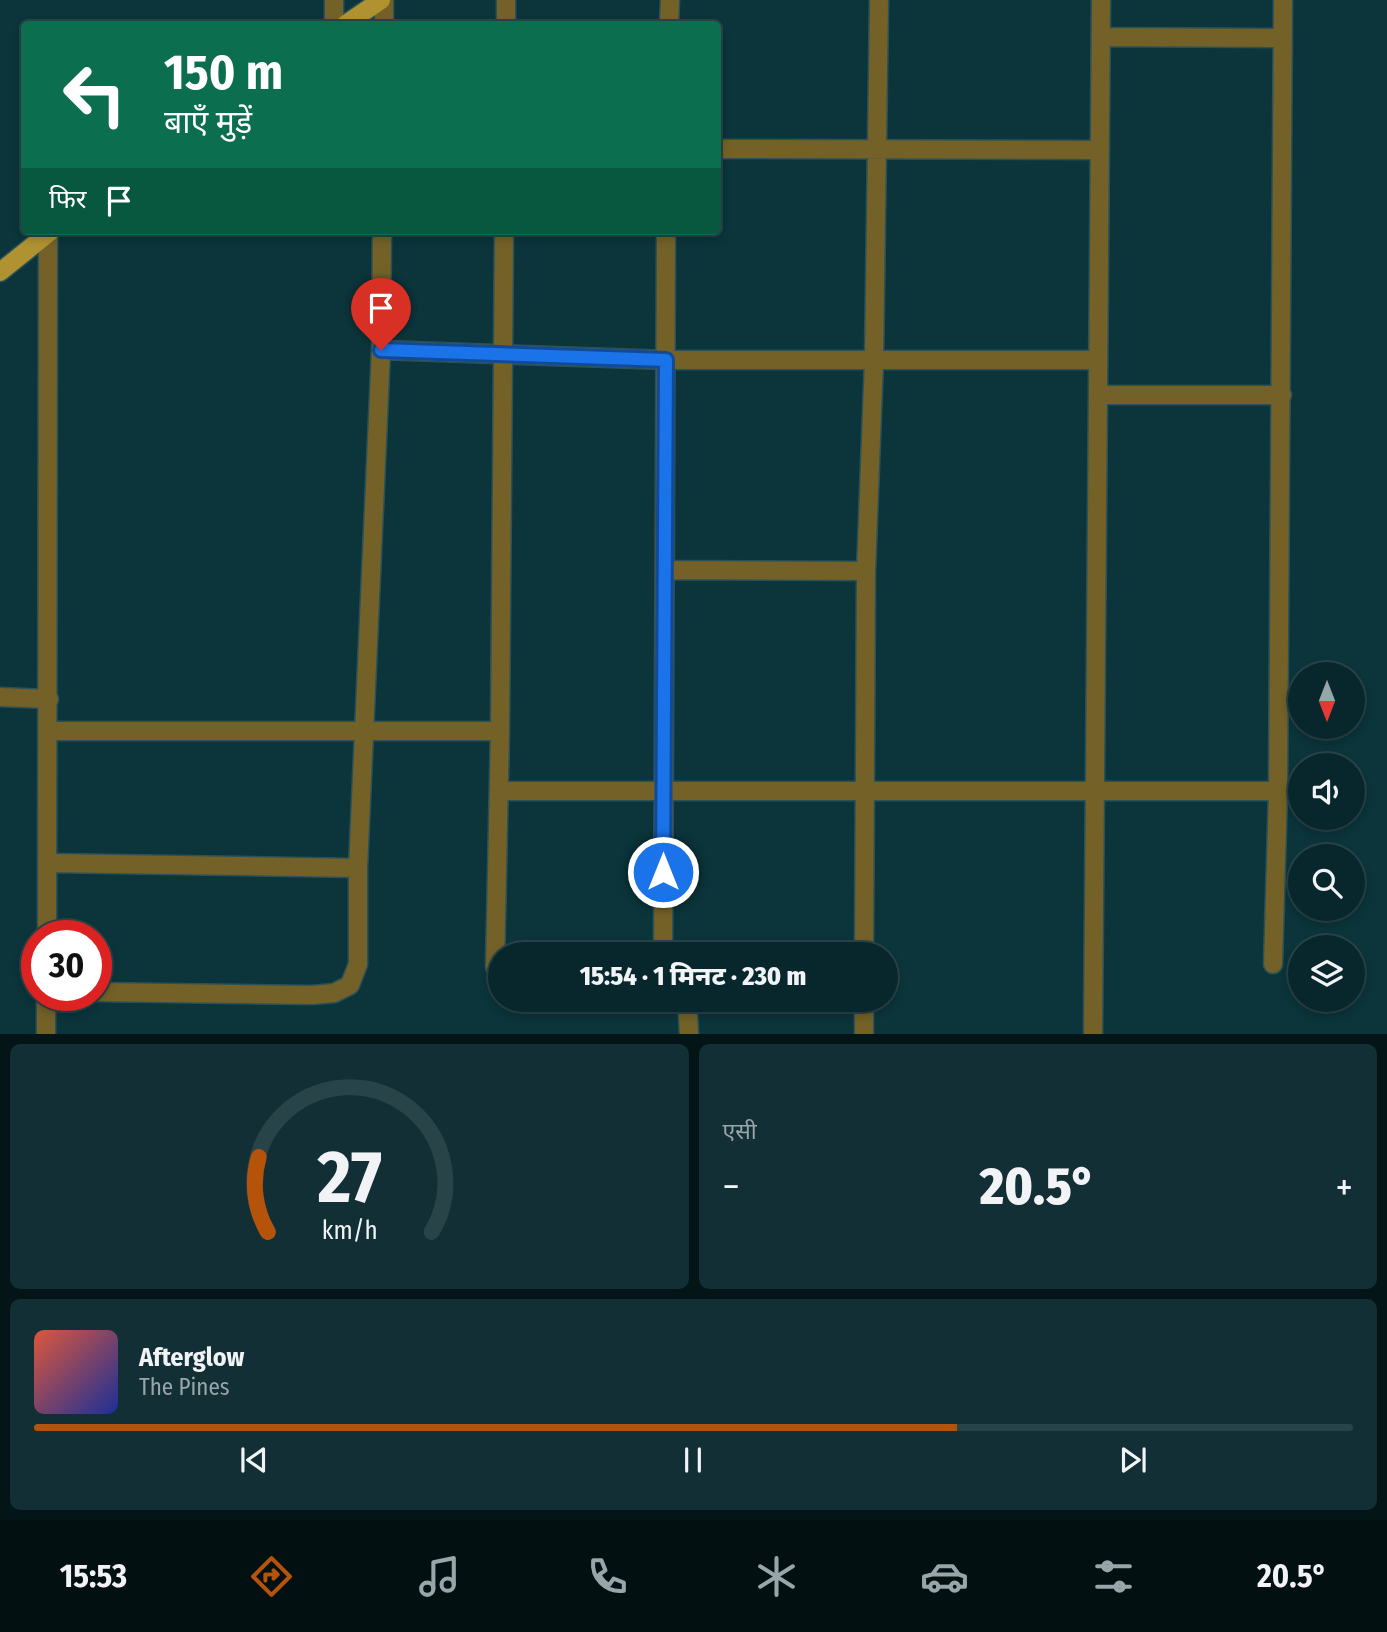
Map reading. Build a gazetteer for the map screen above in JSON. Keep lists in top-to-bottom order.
{
  "north": "bottom",
  "page": {
    "turn": ["150 m", "बाएँ मुड़ें"],
    "then": "फिर",
    "limit": "30",
    "trip": "15:54 · 1 मिनट · 230 m",
    "tile": "एसी",
    "heat": ["−", "20.5°", "+"],
    "song": ["Afterglow", "The Pines"],
    "tabs": ["15:53", "20.5°"],
    "gauge": ["27", "km/h"]
  }
}
